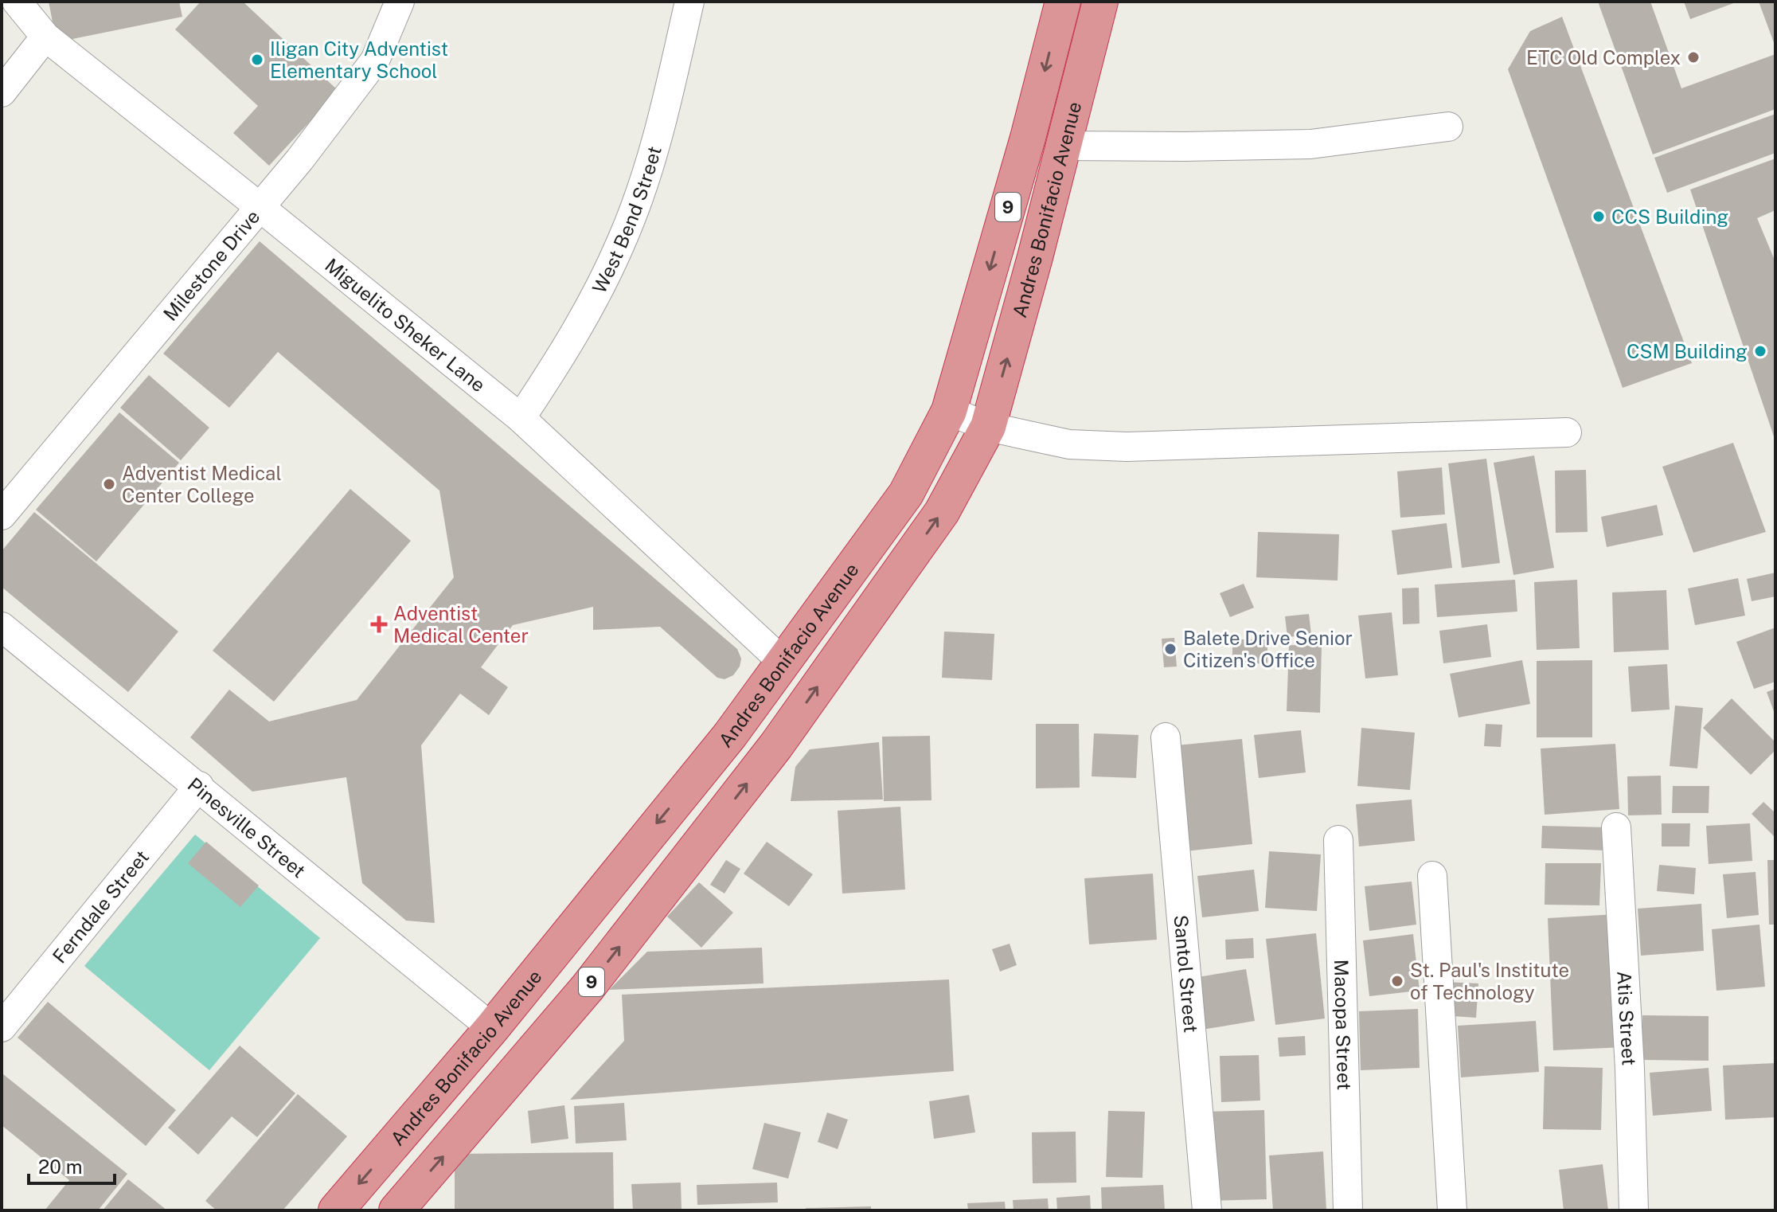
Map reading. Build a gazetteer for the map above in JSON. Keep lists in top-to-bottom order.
{
  "streets": {
    "highway": ["9", "Andres Bonifacio Avenue"],
    "street": [
      "West Bend Street",
      "Milestone Drive",
      "Miguelito Sheker Lane",
      "Pinesville Street",
      "Ferndale Street",
      "Santol Street",
      "Atis Street",
      "Macopa Street"
    ]
  },
  "crossings": [
    ["Andres Bonifacio Avenue", "Miguelito Sheker Lane"],
    ["Andres Bonifacio Avenue", "Pinesville Street"],
    ["West Bend Street", "Miguelito Sheker Lane"],
    ["Milestone Drive", "Miguelito Sheker Lane"],
    ["Pinesville Street", "Ferndale Street"]
  ],
  "places": {
    "other": [
      "ETC Old Complex",
      "Iligan City Adventist Elementary School",
      "CCS Building",
      "CSM Building",
      "Adventist Medical Center College",
      "Balete Drive Senior Citizen's Office",
      "St. Paul's Institute of Technology"
    ],
    "health": ["Adventist Medical Center"]
  },
  "scale_bar": "20 m"
}
